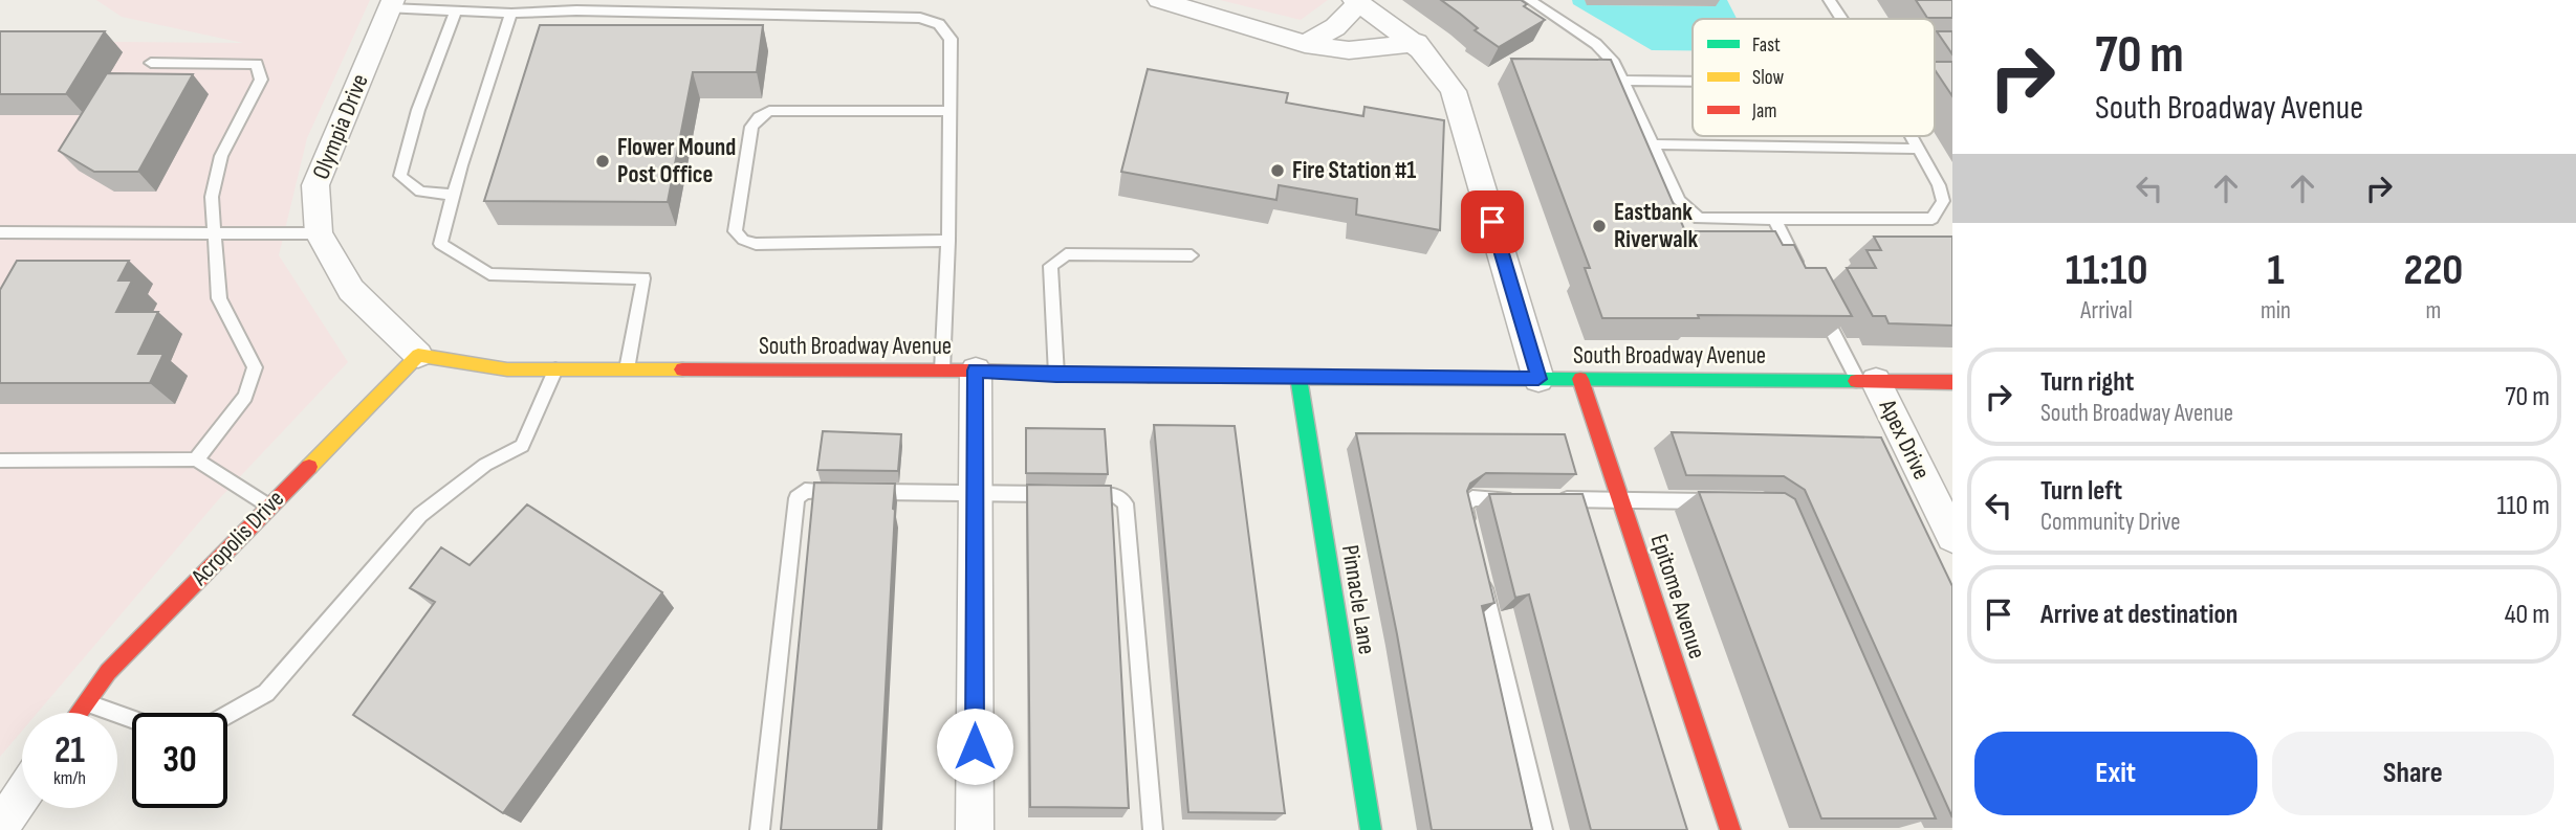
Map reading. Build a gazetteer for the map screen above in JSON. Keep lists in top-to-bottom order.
{
  "streets": {
    "street": [
      "Olympia Drive",
      "South Broadway Avenue",
      "Apex Drive",
      "Acropolis Drive",
      "Epitome Avenue",
      "Pinnacle Lane"
    ]
  },
  "crossings": [
    ["Olympia Drive", "South Broadway Avenue"],
    ["Olympia Drive", "Acropolis Drive"],
    ["South Broadway Avenue", "Apex Drive"],
    ["South Broadway Avenue", "Acropolis Drive"],
    ["South Broadway Avenue", "Epitome Avenue"],
    ["South Broadway Avenue", "Pinnacle Lane"]
  ],
  "places": ["Flower Mound Post Office", "Fire Station #1", "Eastbank Riverwalk"],
  "legend": ["Fast", "Slow", "Jam"],
  "page": {
    "turn": ["70 m", "South Broadway Avenue"],
    "eta": [
      "11:10",
      "Arrival",
      "1",
      "min",
      "220",
      "m"
    ],
    "list": [
      {
        "name": "Turn right",
        "note": "South Broadway Avenue",
        "value": "70 m"
      },
      {
        "name": "Turn left",
        "note": "Community Drive",
        "value": "110 m"
      },
      {
        "name": "Arrive at destination",
        "value": "40 m"
      }
    ],
    "speed": "21 km/h",
    "limit": "30",
    "buttons": ["Exit", "Share"]
  }
}
